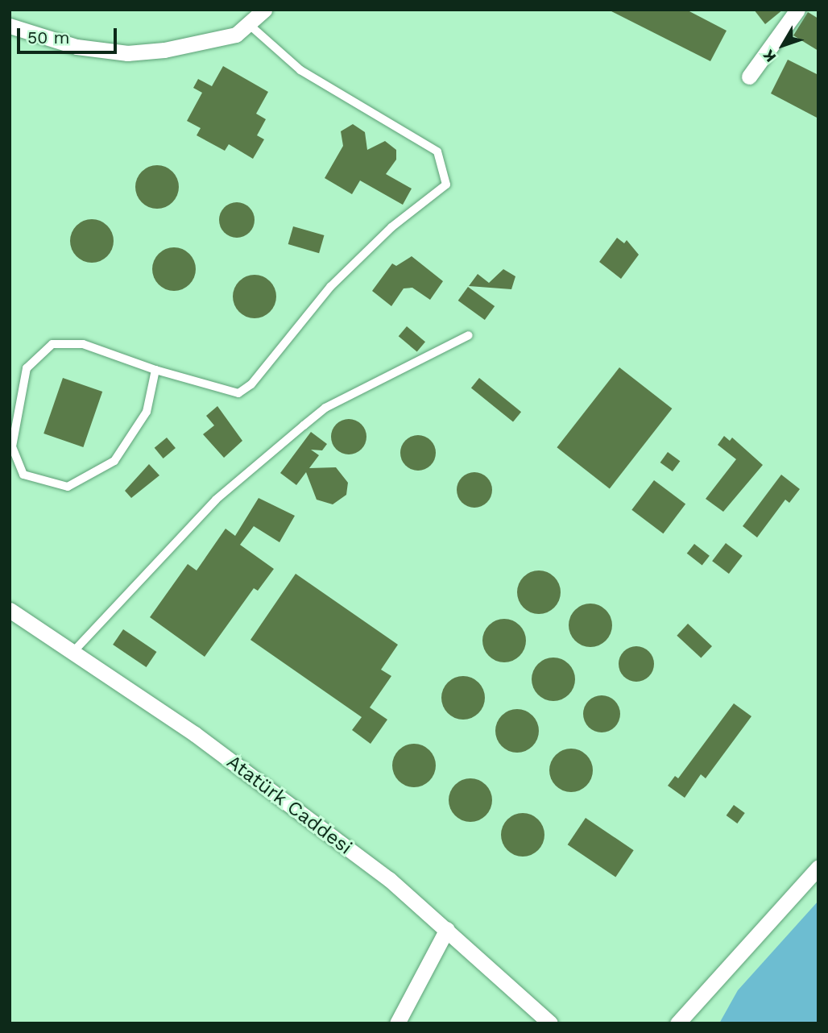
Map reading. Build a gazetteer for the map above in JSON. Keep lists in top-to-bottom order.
{
  "streets": {
    "street": ["Atatürk Caddesi"]
  },
  "scale_bar": "50 m",
  "north": "bottom left"
}
